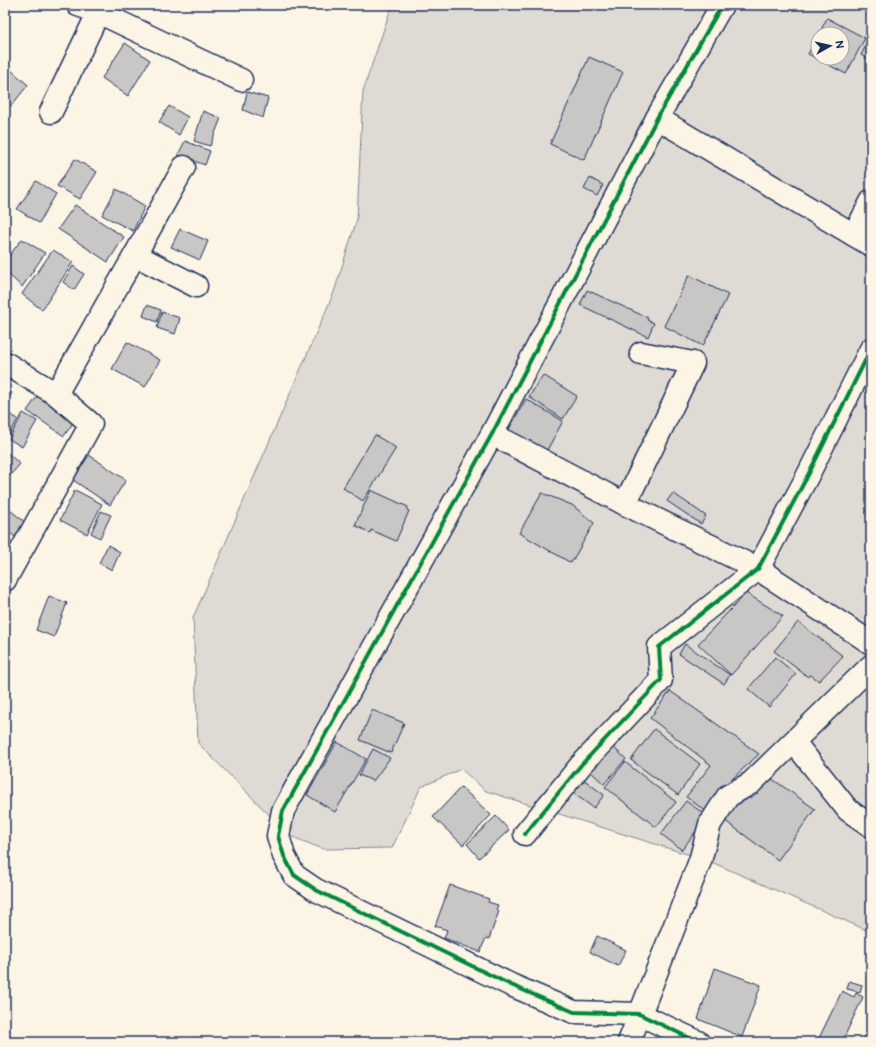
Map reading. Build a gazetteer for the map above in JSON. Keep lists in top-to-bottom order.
{
  "north": "right"
}
